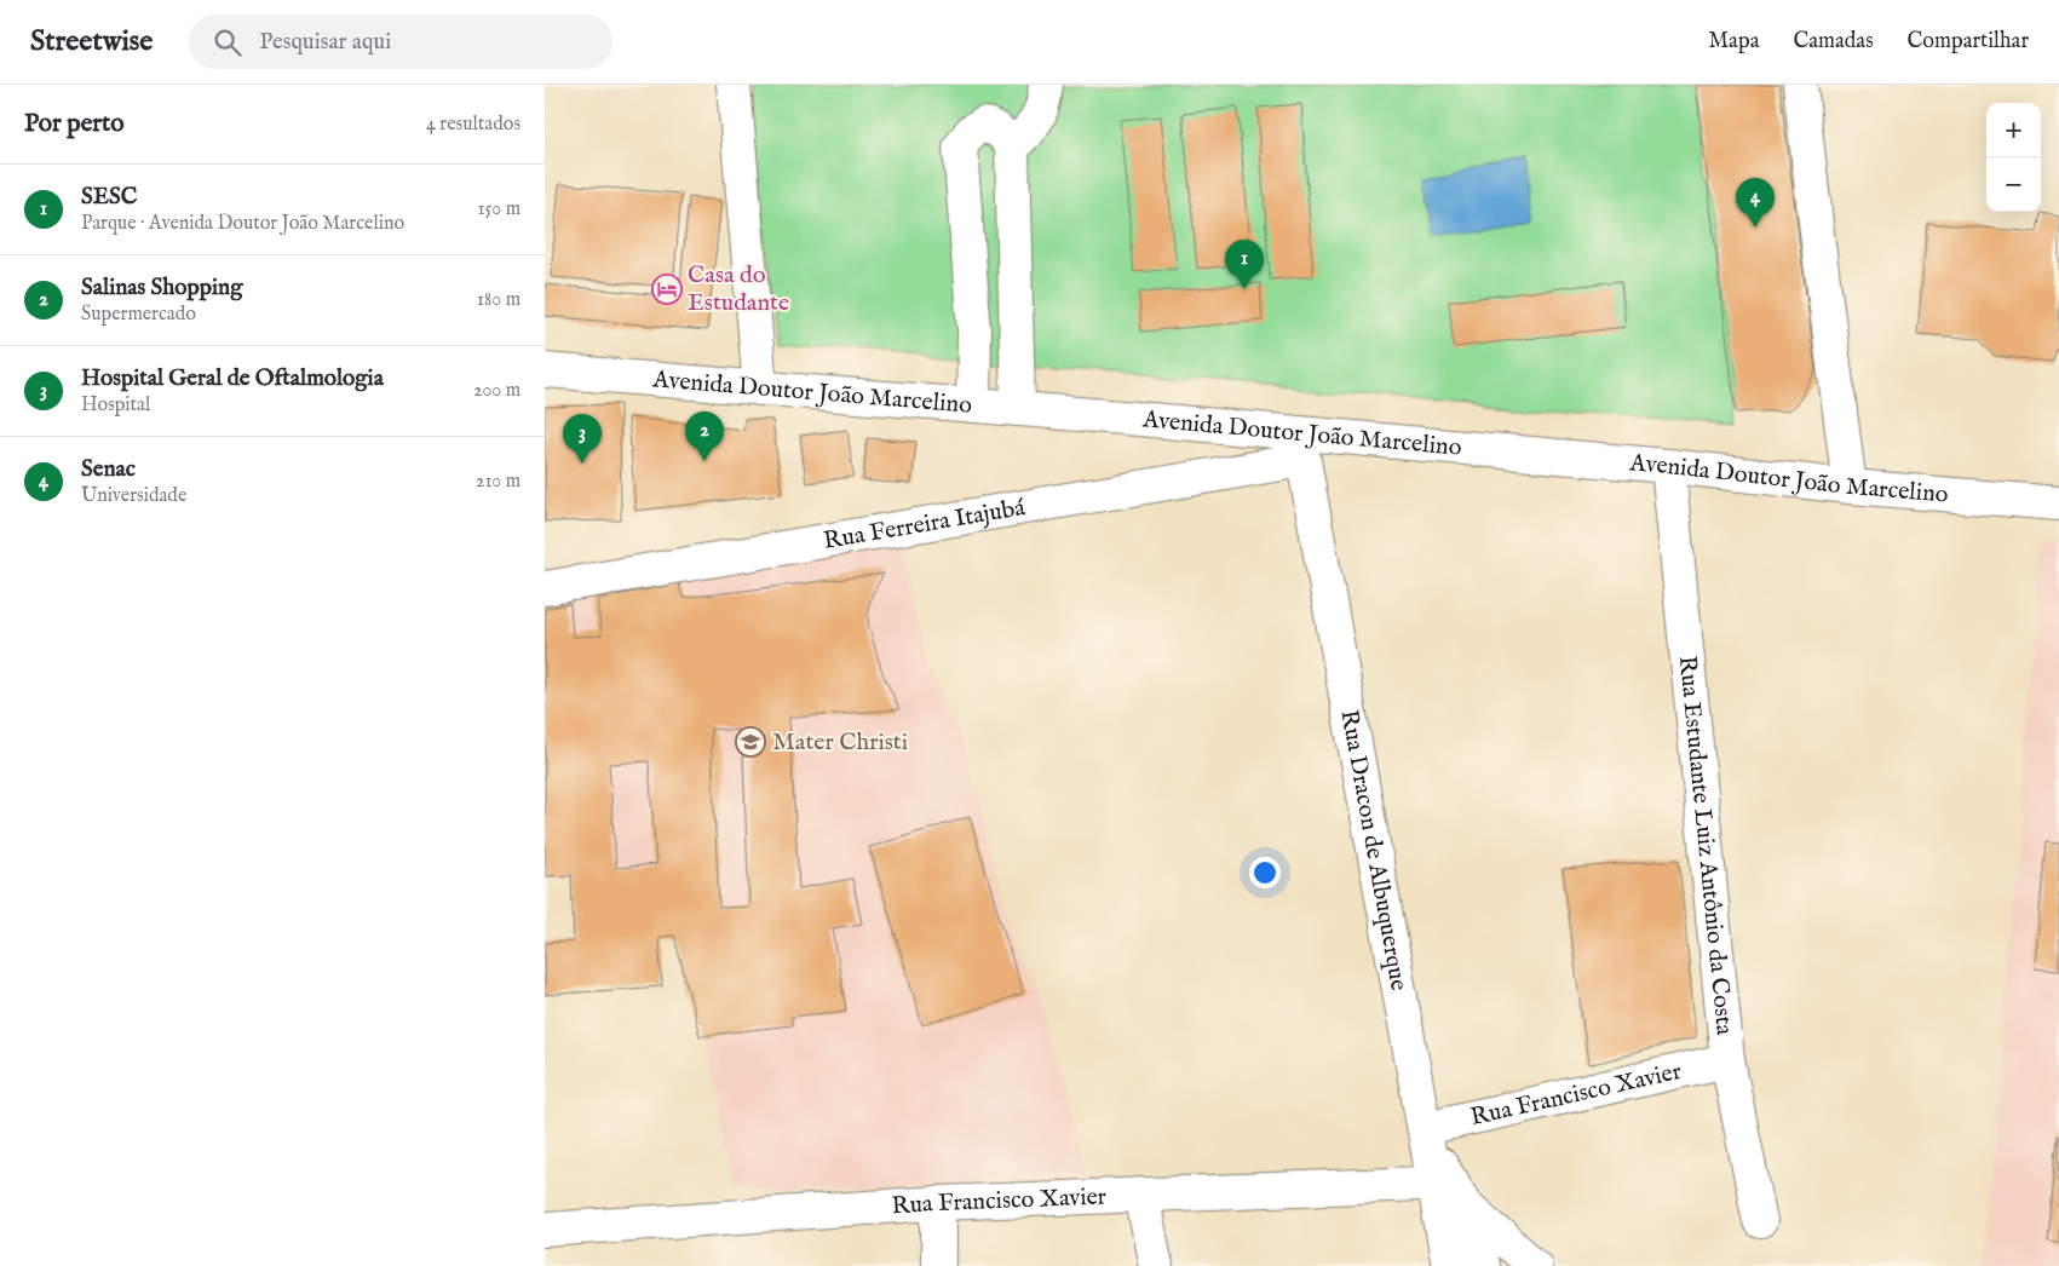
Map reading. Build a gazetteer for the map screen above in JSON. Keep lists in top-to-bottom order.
{
  "streets": {
    "street": [
      "Avenida Doutor João Marcelino",
      "Rua Ferreira Itajubá",
      "Rua Estudante Luiz Antônio da Costa",
      "Rua Dracon de Albuquerque",
      "Rua Francisco Xavier"
    ]
  },
  "crossings": [
    ["Avenida Doutor João Marcelino", "Rua Ferreira Itajubá"],
    ["Avenida Doutor João Marcelino", "Rua Estudante Luiz Antônio da Costa"],
    ["Avenida Doutor João Marcelino", "Rua Dracon de Albuquerque"],
    ["Rua Ferreira Itajubá", "Rua Dracon de Albuquerque"],
    ["Rua Estudante Luiz Antônio da Costa", "Rua Francisco Xavier"],
    ["Rua Dracon de Albuquerque", "Rua Francisco Xavier"]
  ],
  "places": {
    "hotel": ["Casa do Estudante"],
    "school or university": ["Mater Christi"]
  },
  "page": {
    "header": "Streetwise",
    "search": "Pesquisar aqui",
    "nav": ["Mapa", "Camadas", "Compartilhar"],
    "heading": ["Por perto", "4 resultados"],
    "map_buttons": ["+", "−"],
    "list": [
      {
        "mark": "1",
        "name": "SESC",
        "note": "Parque · Avenida Doutor João Marcelino",
        "value": "150 m"
      },
      {
        "mark": "2",
        "name": "Salinas Shopping",
        "note": "Supermercado",
        "value": "180 m"
      },
      {
        "mark": "3",
        "name": "Hospital Geral de Oftalmologia",
        "note": "Hospital",
        "value": "200 m"
      },
      {
        "mark": "4",
        "name": "Senac",
        "note": "Universidade",
        "value": "210 m"
      }
    ],
    "pins": [
      "4",
      "1",
      "2",
      "3"
    ]
  }
}
